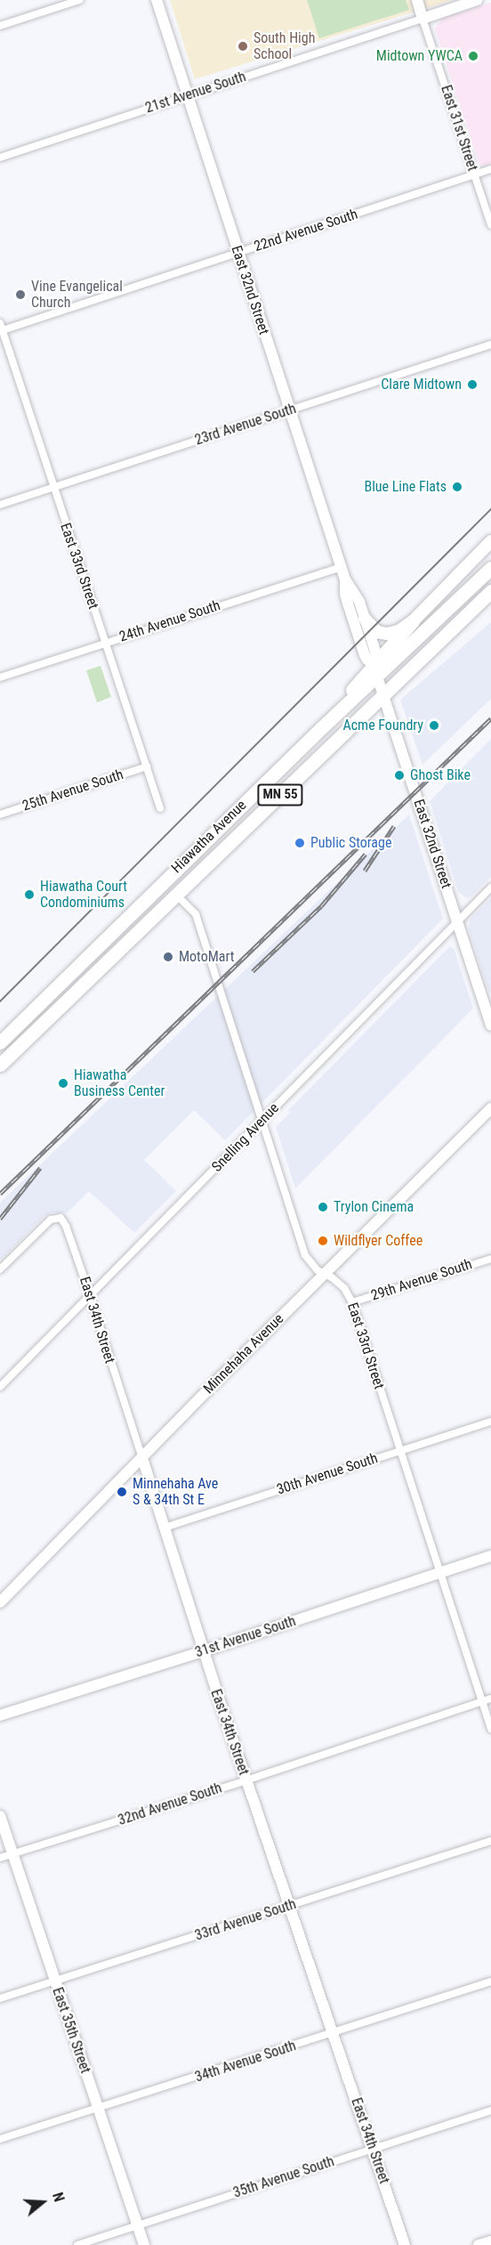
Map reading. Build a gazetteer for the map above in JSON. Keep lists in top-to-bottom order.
{
  "streets": {
    "highway": ["MN 55", "Hiawatha Avenue"],
    "street": [
      "21st Avenue South",
      "East 31st Street",
      "22nd Avenue South",
      "East 32nd Street",
      "23rd Avenue South",
      "East 33rd Street",
      "24th Avenue South",
      "25th Avenue South",
      "Snelling Avenue",
      "29th Avenue South",
      "East 34th Street",
      "Minnehaha Avenue",
      "30th Avenue South",
      "31st Avenue South",
      "32nd Avenue South",
      "33rd Avenue South",
      "East 35th Street",
      "34th Avenue South",
      "35th Avenue South"
    ]
  },
  "crossings": [
    ["21st Avenue South", "East 31st Street"],
    ["21st Avenue South", "East 32nd Street"],
    ["East 31st Street", "22nd Avenue South"],
    ["22nd Avenue South", "East 32nd Street"],
    ["22nd Avenue South", "East 33rd Street"],
    ["East 32nd Street", "23rd Avenue South"],
    ["East 32nd Street", "24th Avenue South"],
    ["East 32nd Street", "Hiawatha Avenue"],
    ["East 32nd Street", "Snelling Avenue"],
    ["23rd Avenue South", "East 33rd Street"],
    ["East 33rd Street", "24th Avenue South"],
    ["East 33rd Street", "25th Avenue South"],
    ["East 33rd Street", "Hiawatha Avenue"],
    ["East 33rd Street", "Snelling Avenue"],
    ["East 33rd Street", "29th Avenue South"],
    ["East 33rd Street", "Minnehaha Avenue"],
    ["East 33rd Street", "30th Avenue South"],
    ["East 33rd Street", "31st Avenue South"],
    ["East 33rd Street", "32nd Avenue South"],
    ["Snelling Avenue", "East 34th Street"],
    ["East 34th Street", "Minnehaha Avenue"],
    ["East 34th Street", "30th Avenue South"],
    ["East 34th Street", "31st Avenue South"],
    ["East 34th Street", "32nd Avenue South"],
    ["East 34th Street", "33rd Avenue South"],
    ["East 34th Street", "34th Avenue South"],
    ["East 34th Street", "35th Avenue South"],
    ["32nd Avenue South", "East 35th Street"],
    ["33rd Avenue South", "East 35th Street"],
    ["East 35th Street", "34th Avenue South"],
    ["East 35th Street", "35th Avenue South"]
  ],
  "places": [
    "South High School",
    "Midtown YWCA",
    "Vine Evangelical Church",
    "Clare Midtown",
    "Blue Line Flats",
    "Acme Foundry",
    "Ghost Bike",
    "Public Storage",
    "Hiawatha Court Condominiums",
    "MotoMart",
    "Hiawatha Business Center",
    "Trylon Cinema",
    "Wildflyer Coffee",
    "Minnehaha Ave S & 34th St E"
  ],
  "north": "right"
}
